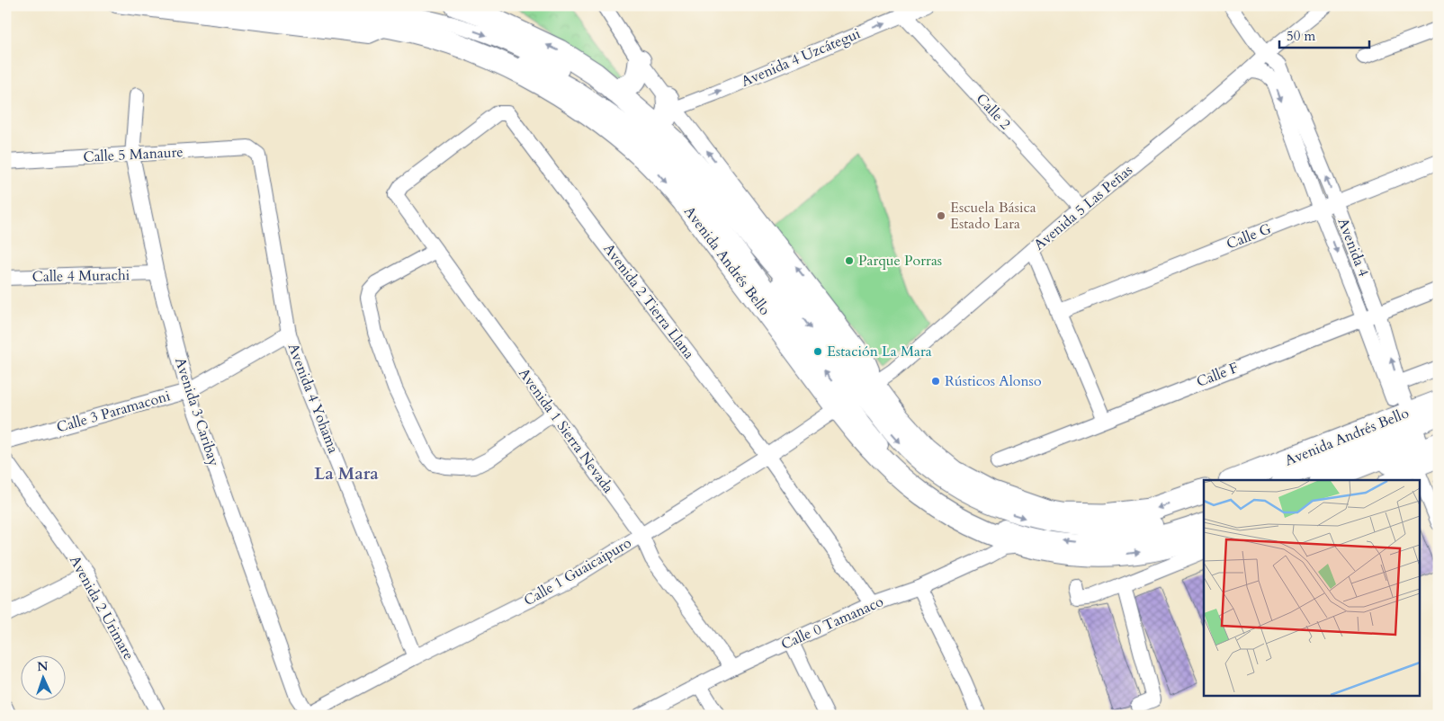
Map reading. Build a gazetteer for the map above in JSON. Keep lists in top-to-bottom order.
{
  "streets": {
    "highway": ["Avenida Andrés Bello"],
    "street": [
      "Avenida 4 Uzcátegui",
      "Calle 2",
      "Calle 5 Manaure",
      "Avenida 5 Las Peñas",
      "Calle G",
      "Avenida 4",
      "Calle 4 Murachi",
      "Avenida 2 Tierra Llana",
      "Calle F",
      "Avenida 4 Yohama",
      "Calle 3 Paramaconi",
      "Avenida 3 Caribay",
      "Avenida 1 Sierra Nevada",
      "Calle 1 Guaicaipuro",
      "Avenida 2 Urimare",
      "Calle 0 Tamanaco"
    ]
  },
  "crossings": [
    ["Avenida 4 Uzcátegui", "Calle 2"],
    ["Avenida 4 Uzcátegui", "Avenida Andrés Bello"],
    ["Calle 2", "Avenida 5 Las Peñas"],
    ["Calle 5 Manaure", "Avenida 4 Yohama"],
    ["Calle 5 Manaure", "Avenida 3 Caribay"],
    ["Avenida 5 Las Peñas", "Avenida 4"],
    ["Avenida 5 Las Peñas", "Avenida Andrés Bello"],
    ["Avenida 5 Las Peñas", "Calle 1 Guaicaipuro"],
    ["Calle G", "Avenida 4"],
    ["Avenida 4", "Avenida Andrés Bello"],
    ["Avenida 4", "Calle F"],
    ["Avenida Andrés Bello", "Calle 1 Guaicaipuro"],
    ["Avenida Andrés Bello", "Calle 0 Tamanaco"],
    ["Calle 4 Murachi", "Avenida 3 Caribay"],
    ["Avenida 2 Tierra Llana", "Avenida 1 Sierra Nevada"],
    ["Avenida 2 Tierra Llana", "Calle 1 Guaicaipuro"],
    ["Avenida 2 Tierra Llana", "Calle 0 Tamanaco"],
    ["Avenida 4 Yohama", "Calle 3 Paramaconi"],
    ["Avenida 4 Yohama", "Calle 1 Guaicaipuro"],
    ["Calle 3 Paramaconi", "Avenida 3 Caribay"],
    ["Avenida 3 Caribay", "Calle 1 Guaicaipuro"],
    ["Avenida 1 Sierra Nevada", "Calle 1 Guaicaipuro"],
    ["Avenida 1 Sierra Nevada", "Calle 0 Tamanaco"]
  ],
  "one_way": ["Avenida 4 Uzcátegui"],
  "districts": ["La Mara"],
  "places": [
    "Escuela Básica Estado Lara",
    "Parque Porras",
    "Estación La Mara",
    "Rústicos Alonso"
  ],
  "scale_bar": "50 m",
  "north": "top"
}
